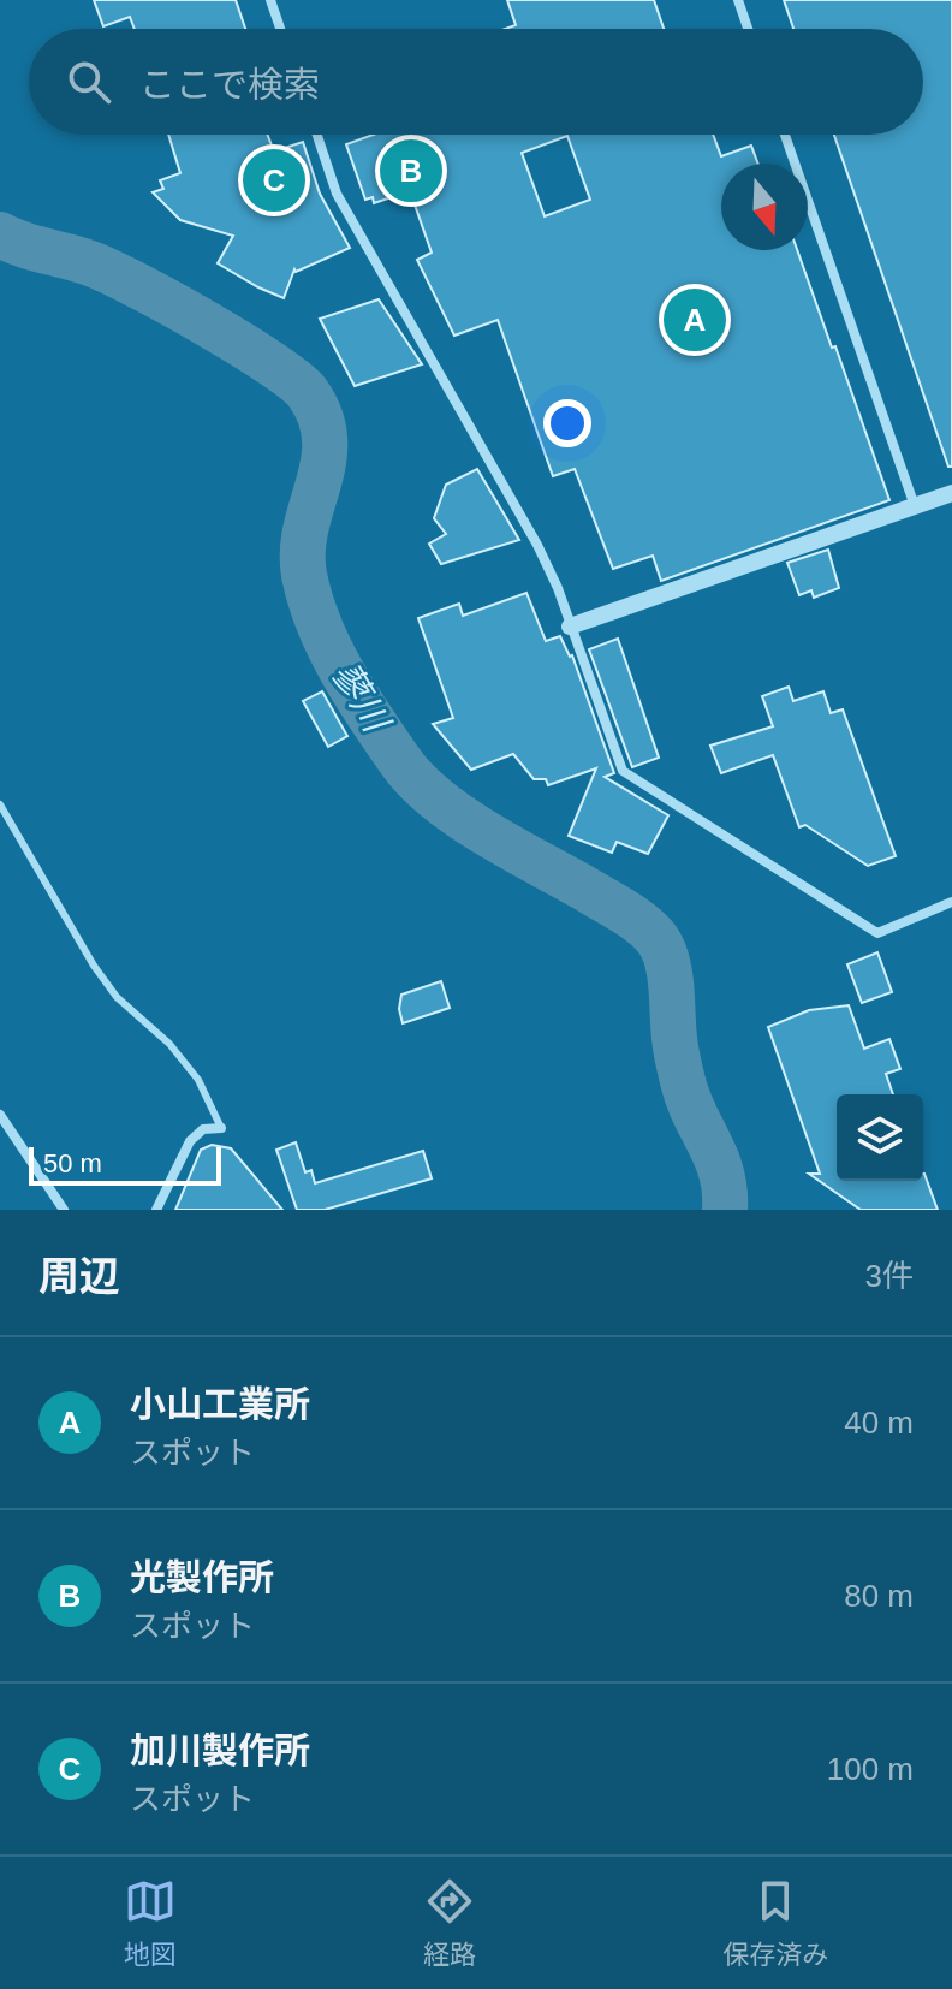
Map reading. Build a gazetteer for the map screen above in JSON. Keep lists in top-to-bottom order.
{
  "water": ["蓼川"],
  "scale_bar": "50 m",
  "north": "bottom",
  "page": {
    "search": "ここで検索",
    "pins": ["B", "C", "A"],
    "scale": "50 m",
    "heading": ["周辺", "3件"],
    "list": [
      {
        "mark": "A",
        "name": "小山工業所",
        "note": "スポット",
        "value": "40 m"
      },
      {
        "mark": "B",
        "name": "光製作所",
        "note": "スポット",
        "value": "80 m"
      },
      {
        "mark": "C",
        "name": "加川製作所",
        "note": "スポット",
        "value": "100 m"
      }
    ],
    "nav": ["地図", "経路", "保存済み"]
  }
}
